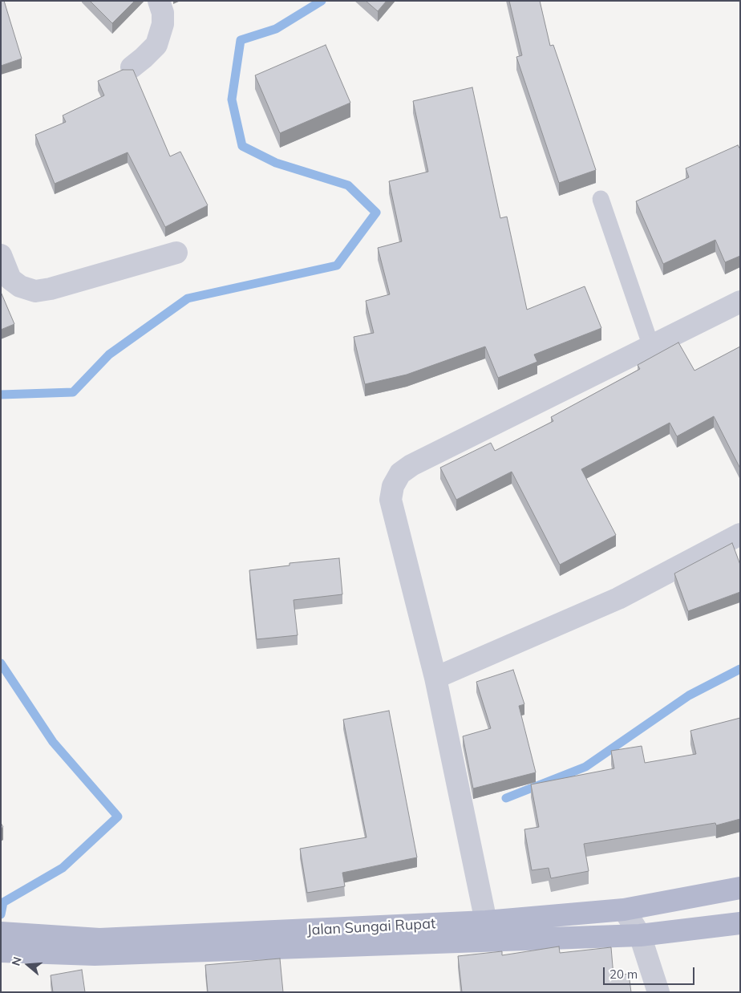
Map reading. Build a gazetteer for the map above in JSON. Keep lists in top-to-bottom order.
{
  "streets": {
    "main road": ["Jalan Sungai Rupat"]
  },
  "scale_bar": "20 m",
  "north": "left"
}
